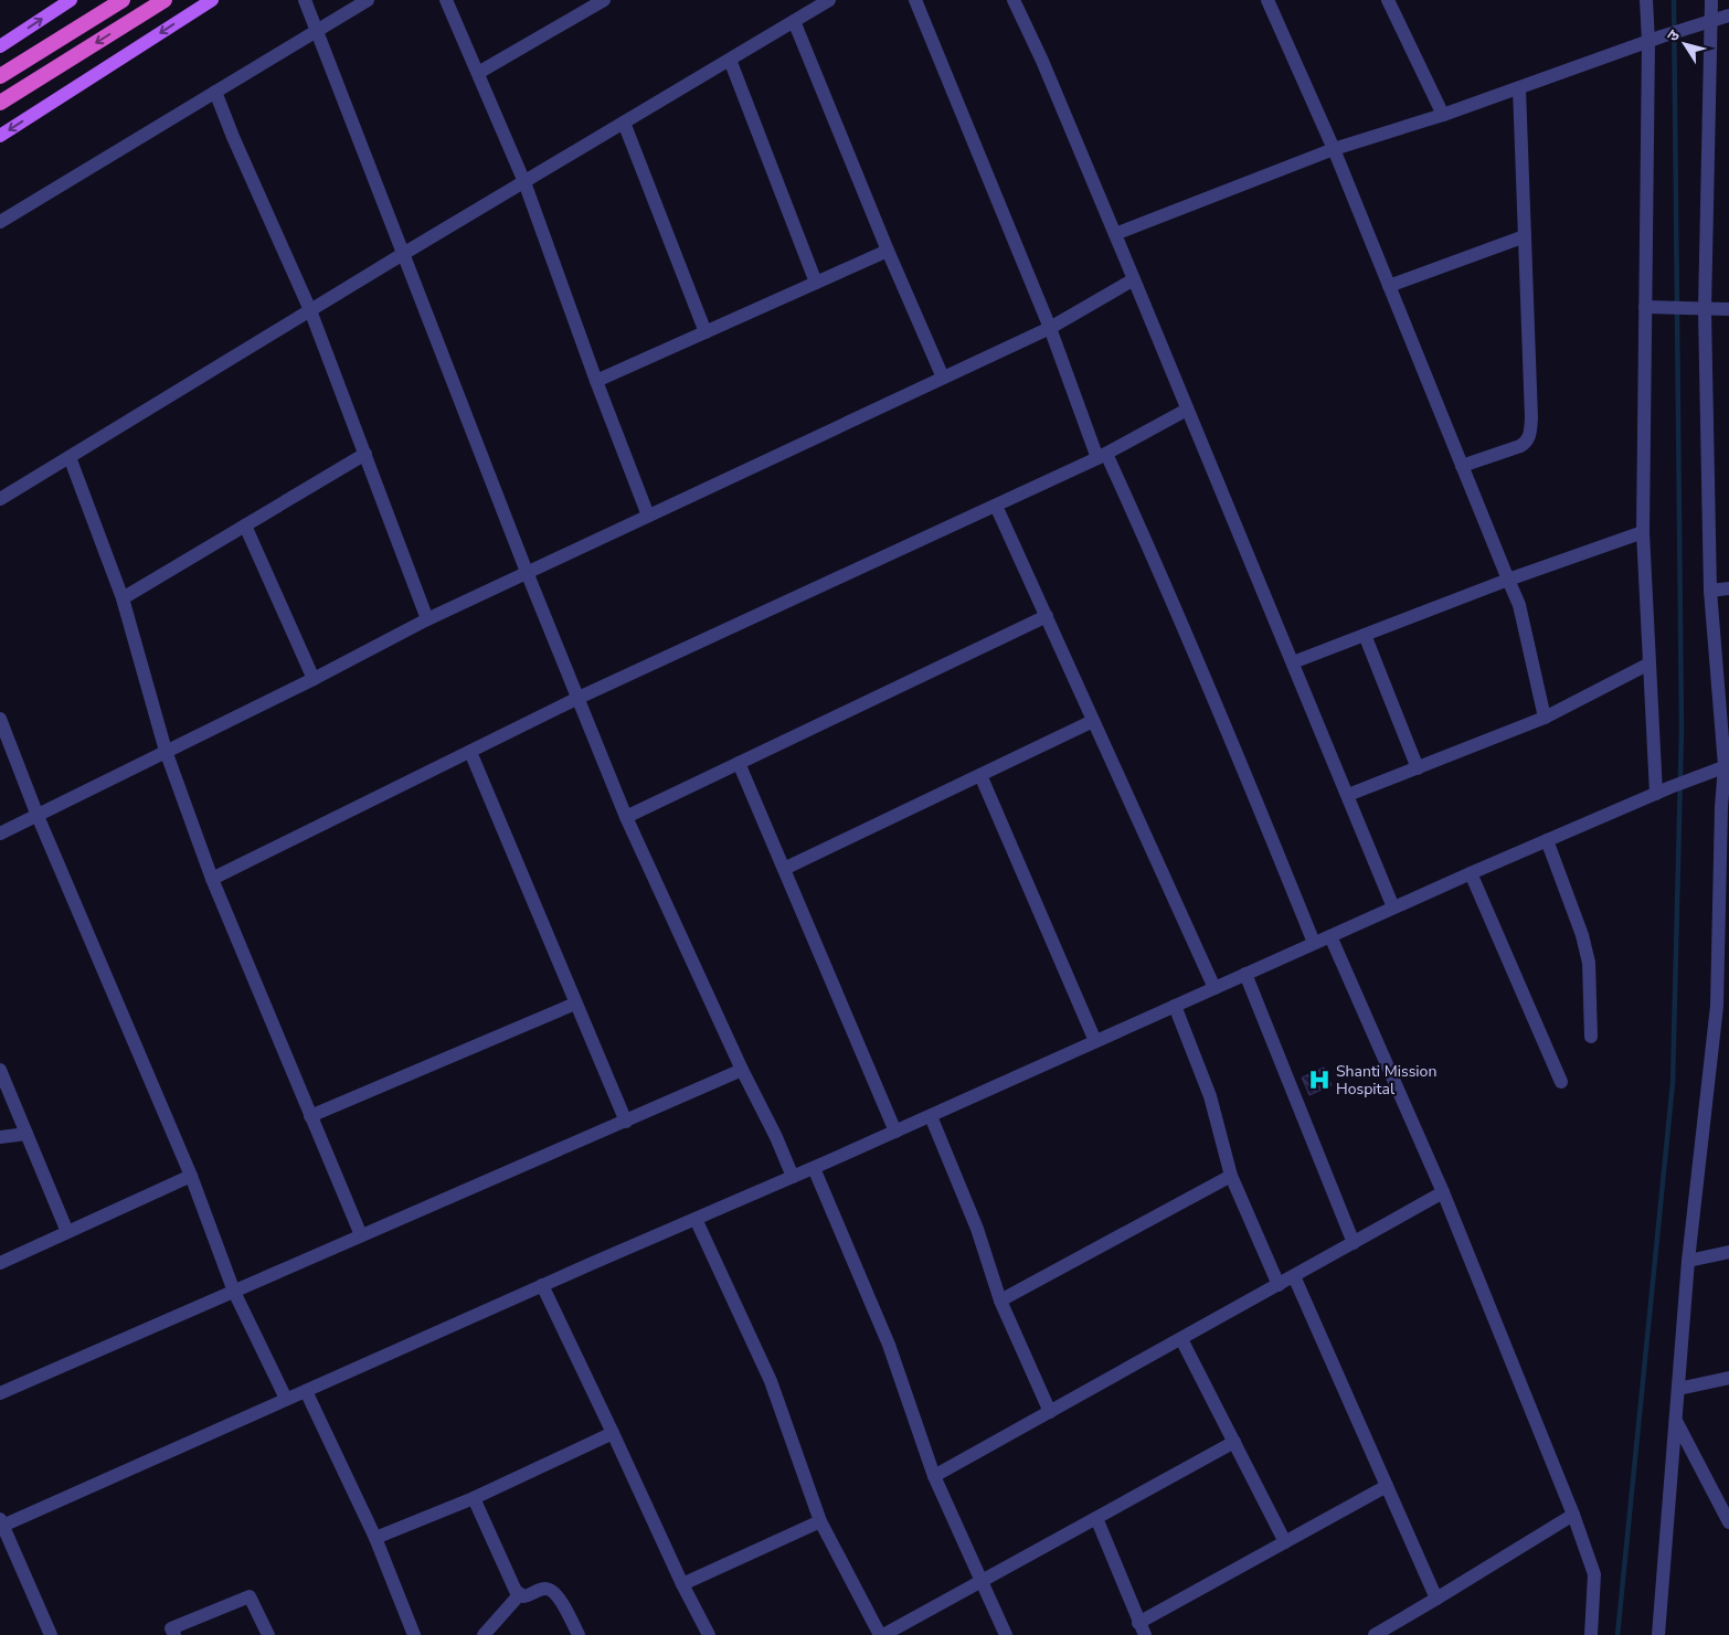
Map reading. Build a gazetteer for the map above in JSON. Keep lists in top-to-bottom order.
{
  "places": {
    "hospital": ["Shanti Mission Hospital"]
  },
  "north": "top left"
}
